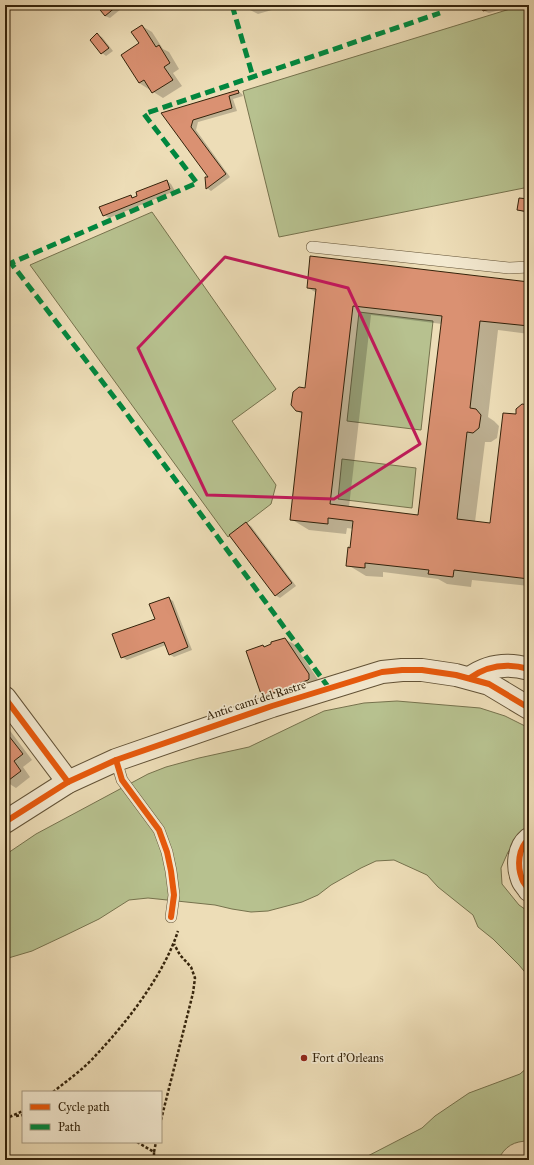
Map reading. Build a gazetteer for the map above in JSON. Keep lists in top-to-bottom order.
{
  "streets": {
    "street": ["Antic camí del Rastre"]
  },
  "places": ["Fort d'Orleans"],
  "legend": ["Cycle path", "Path"]
}
